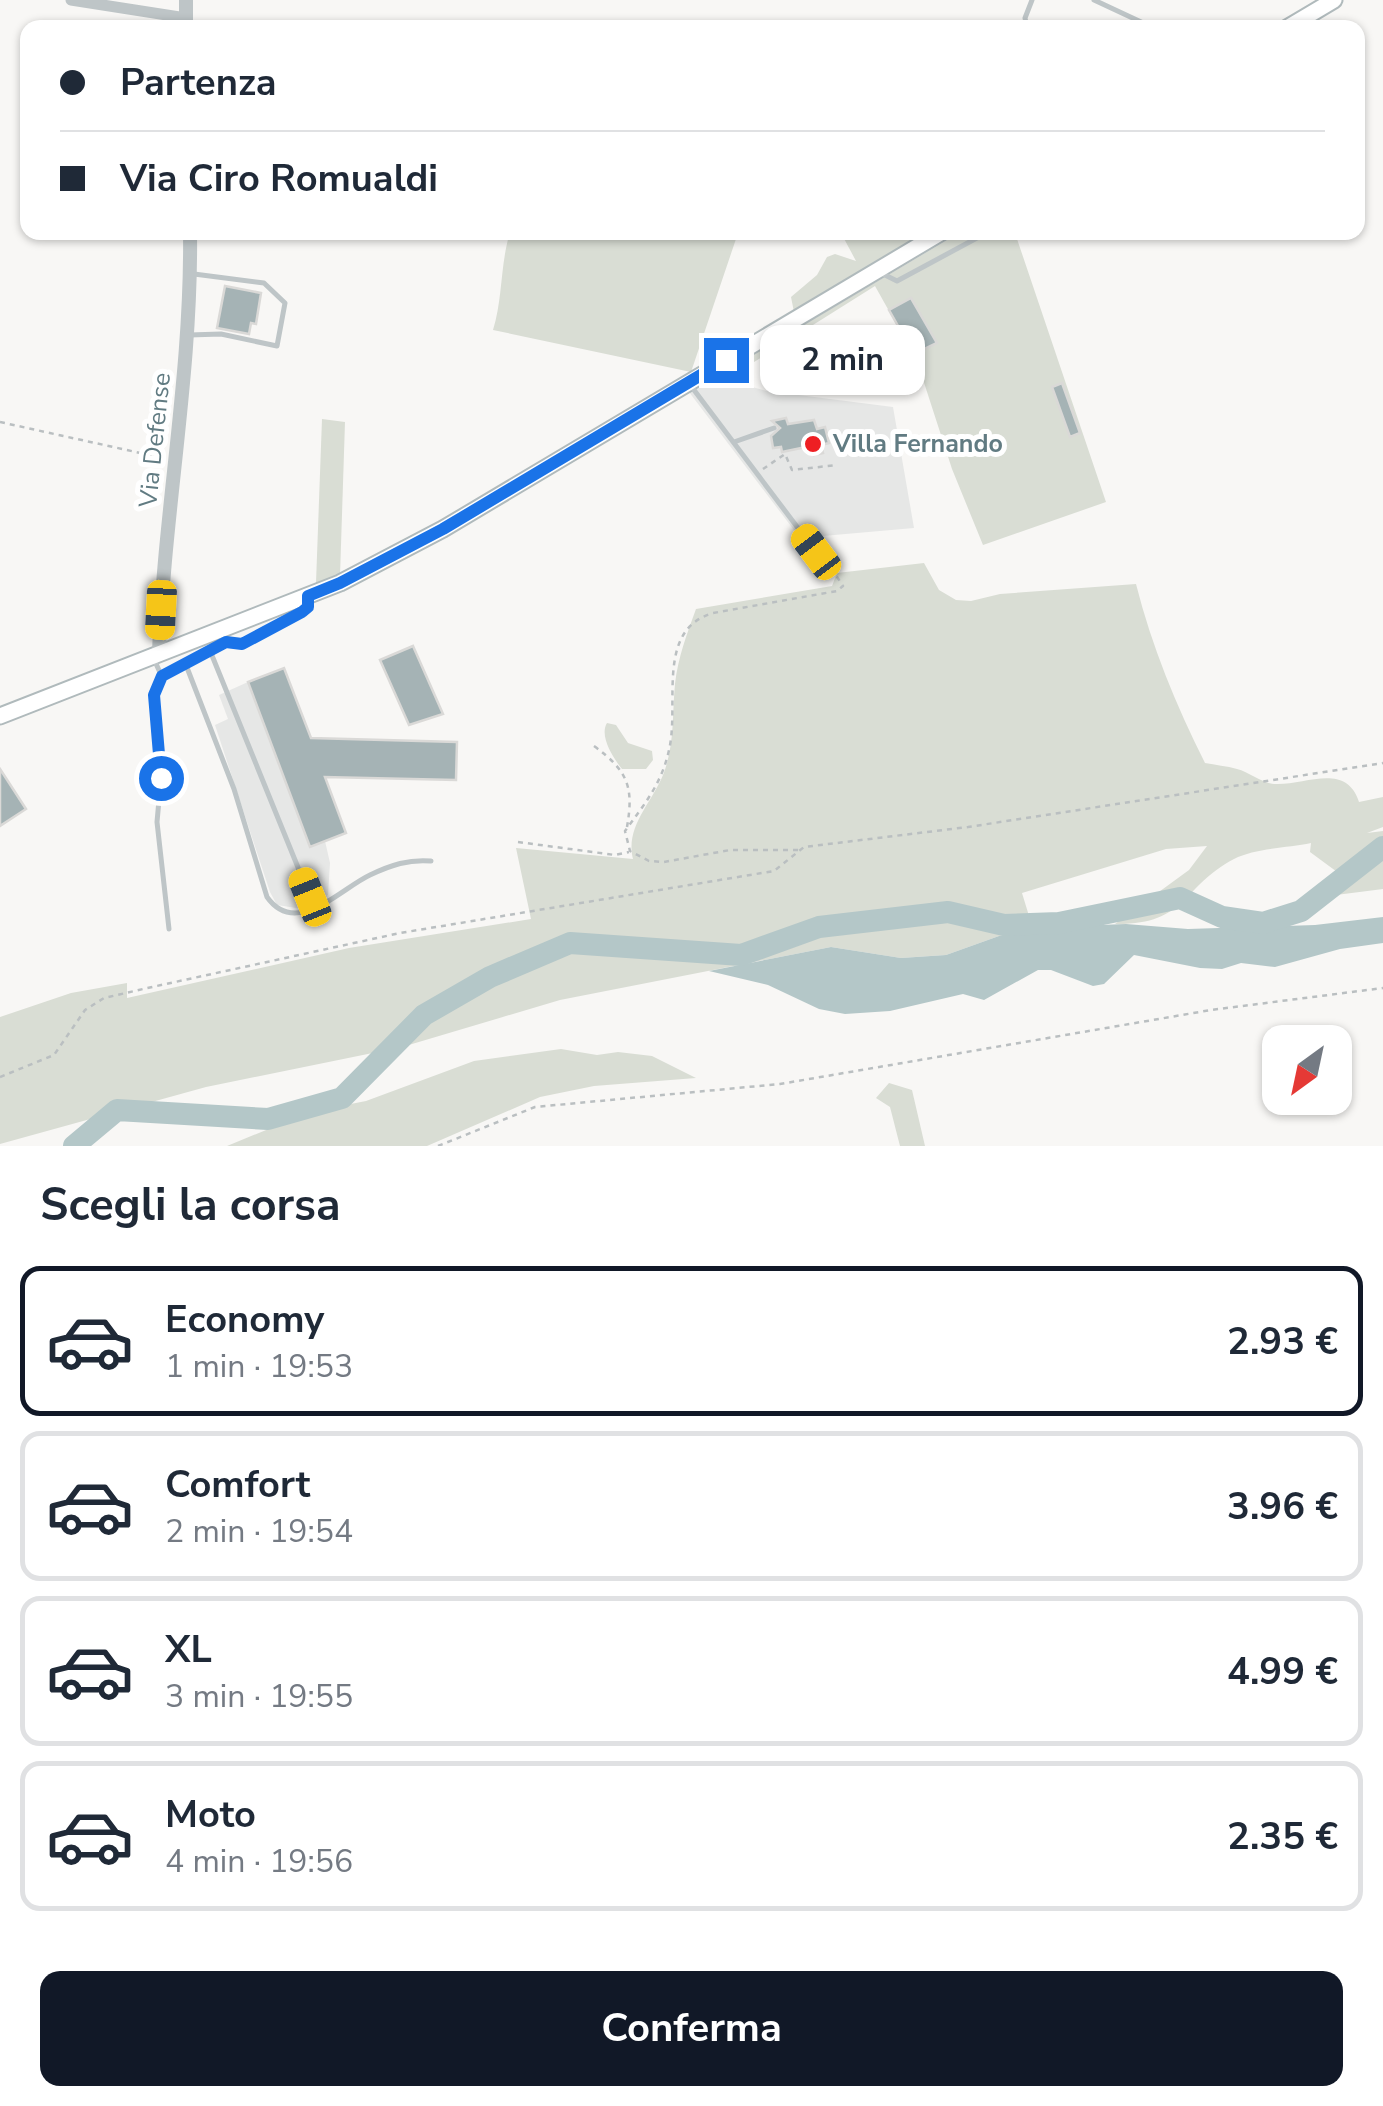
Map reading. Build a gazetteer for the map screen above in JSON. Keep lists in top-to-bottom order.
{
  "streets": {
    "street": ["Via Defense"]
  },
  "places": ["Villa Fernando"],
  "north": "bottom left",
  "page": {
    "banner": ["Partenza", "Via Ciro Romualdi"],
    "bubble": "2 min",
    "heading": "Scegli la corsa",
    "list": [
      {
        "name": "Economy",
        "note": "1 min · 19:53",
        "value": "2.93 €"
      },
      {
        "name": "Comfort",
        "note": "2 min · 19:54",
        "value": "3.96 €"
      },
      {
        "name": "XL",
        "note": "3 min · 19:55",
        "value": "4.99 €"
      },
      {
        "name": "Moto",
        "note": "4 min · 19:56",
        "value": "2.35 €"
      }
    ],
    "buttons": "Conferma"
  }
}
